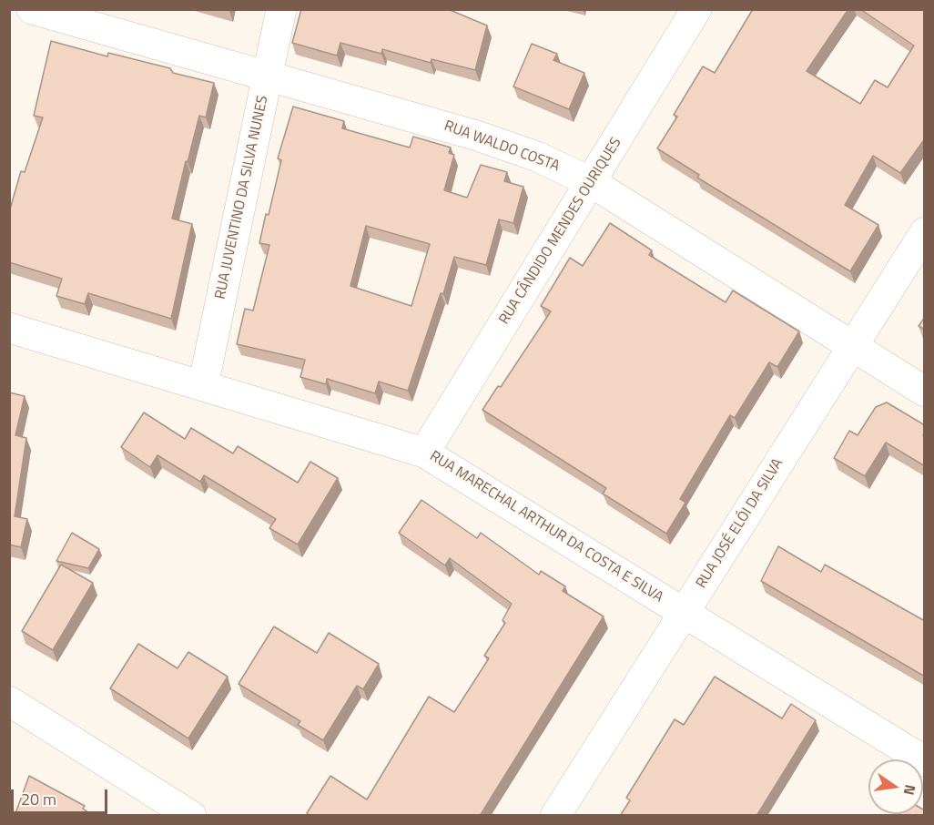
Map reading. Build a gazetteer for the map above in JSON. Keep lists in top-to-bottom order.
{
  "streets": {
    "street": [
      "RUA WALDO COSTA",
      "RUA JUVENTINO DA SILVA NUNES",
      "RUA CÂNDIDO MENDES OURIQUES",
      "RUA JOSÉ ELÓI DA SILVA",
      "RUA MARECHAL ARTHUR DA COSTA E SILVA"
    ]
  },
  "crossings": [
    ["RUA WALDO COSTA", "RUA JUVENTINO DA SILVA NUNES"],
    ["RUA WALDO COSTA", "RUA CÂNDIDO MENDES OURIQUES"],
    ["RUA WALDO COSTA", "RUA JOSÉ ELÓI DA SILVA"],
    ["RUA JUVENTINO DA SILVA NUNES", "RUA MARECHAL ARTHUR DA COSTA E SILVA"],
    ["RUA CÂNDIDO MENDES OURIQUES", "RUA MARECHAL ARTHUR DA COSTA E SILVA"],
    ["RUA JOSÉ ELÓI DA SILVA", "RUA MARECHAL ARTHUR DA COSTA E SILVA"]
  ],
  "scale_bar": "20 m",
  "north": "right"
}
